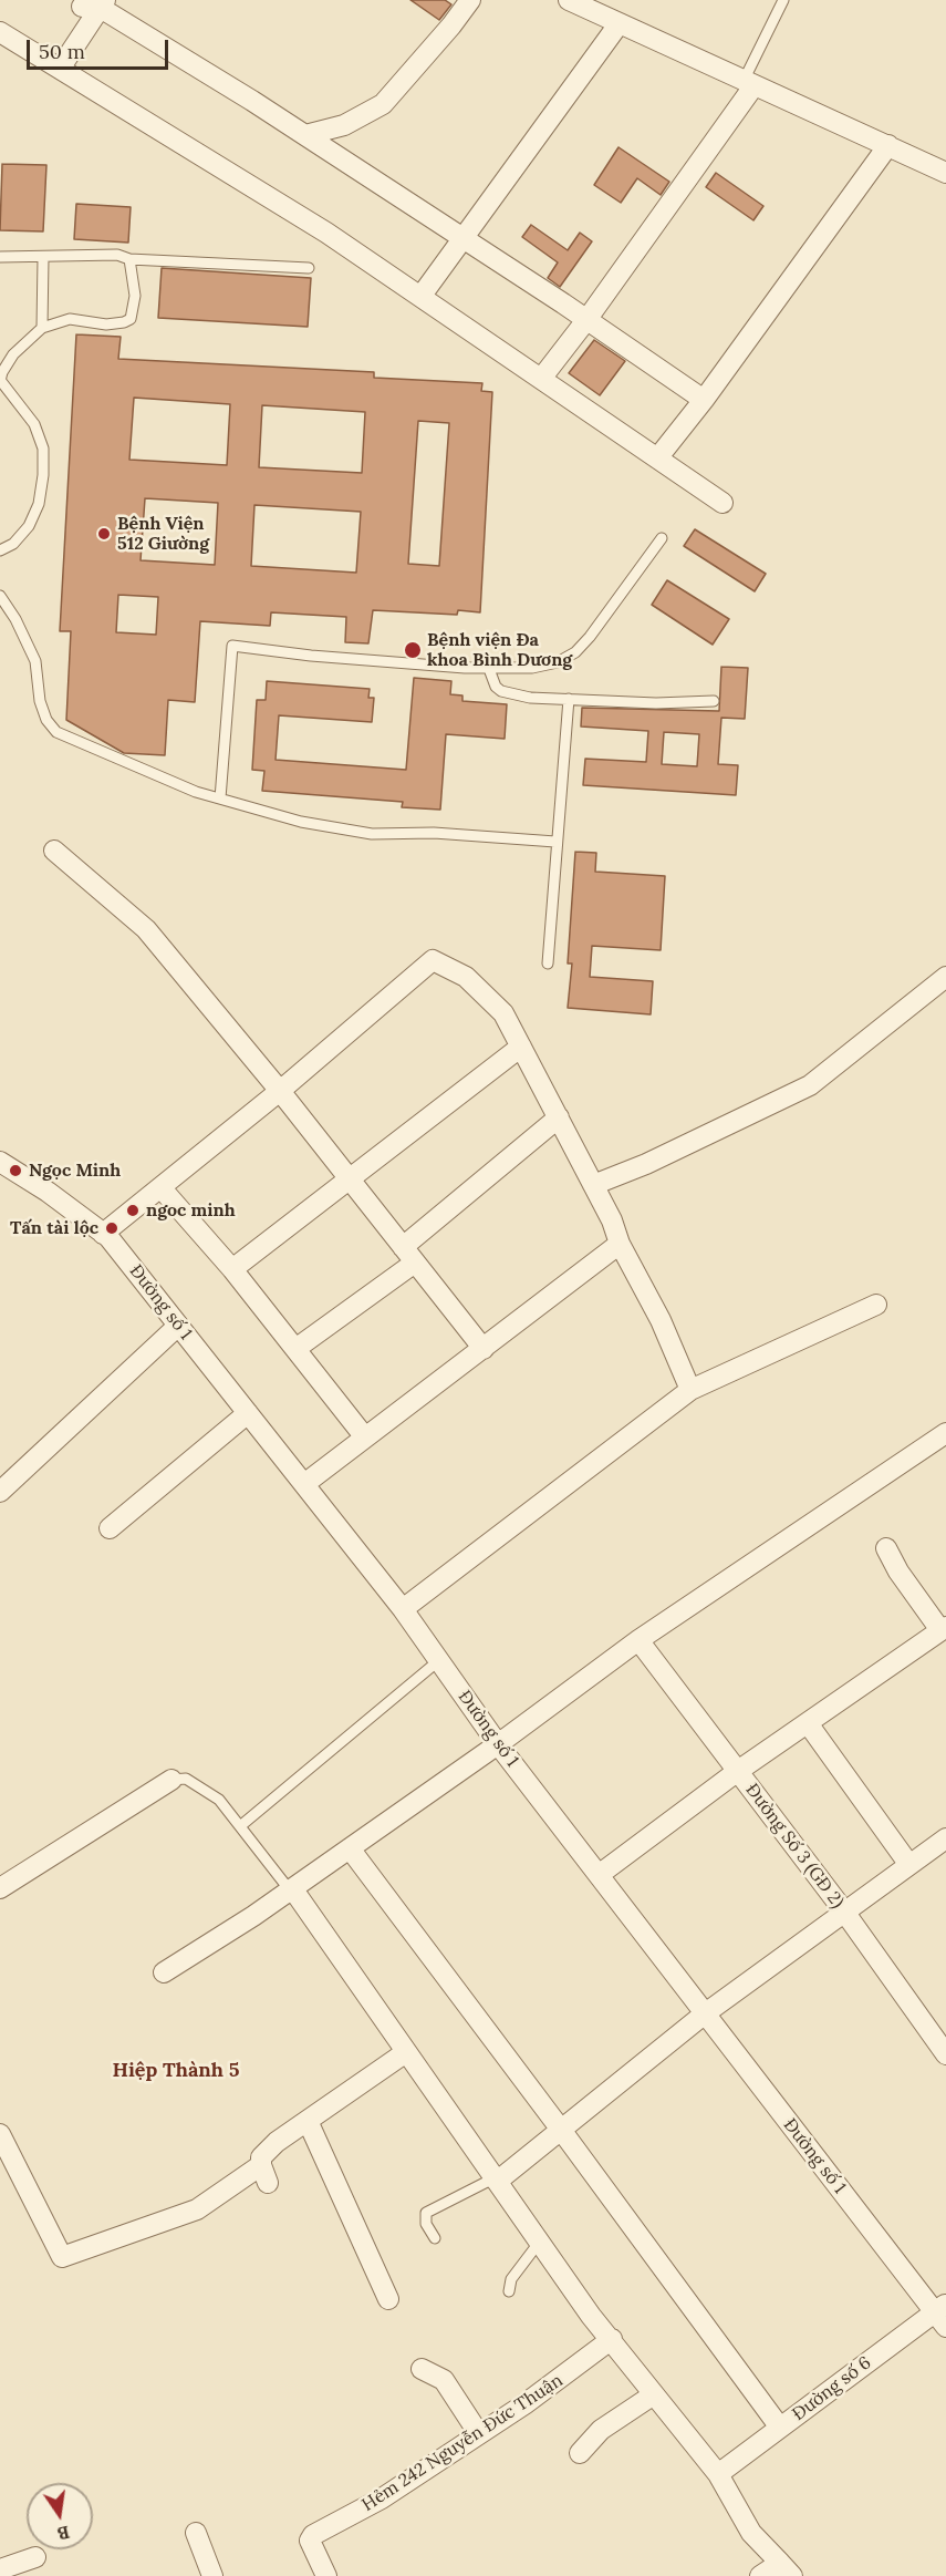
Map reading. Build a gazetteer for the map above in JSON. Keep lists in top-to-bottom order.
{
  "streets": {
    "street": [
      "Đường số 1",
      "Đường Số 3 (GĐ 2)",
      "Đường số 6",
      "Hẻm 242 Nguyễn Đức Thuận"
    ]
  },
  "crossings": [
    ["Đường số 1", "Đường số 6"]
  ],
  "districts": ["Hiệp Thành 5"],
  "places": [
    "Bệnh Viện 512 Giường",
    "Bệnh viện Đa khoa Bình Dương",
    "Ngọc Minh",
    "ngoc minh",
    "Tấn tài lộc"
  ],
  "scale_bar": "50 m",
  "north": "bottom"
}
